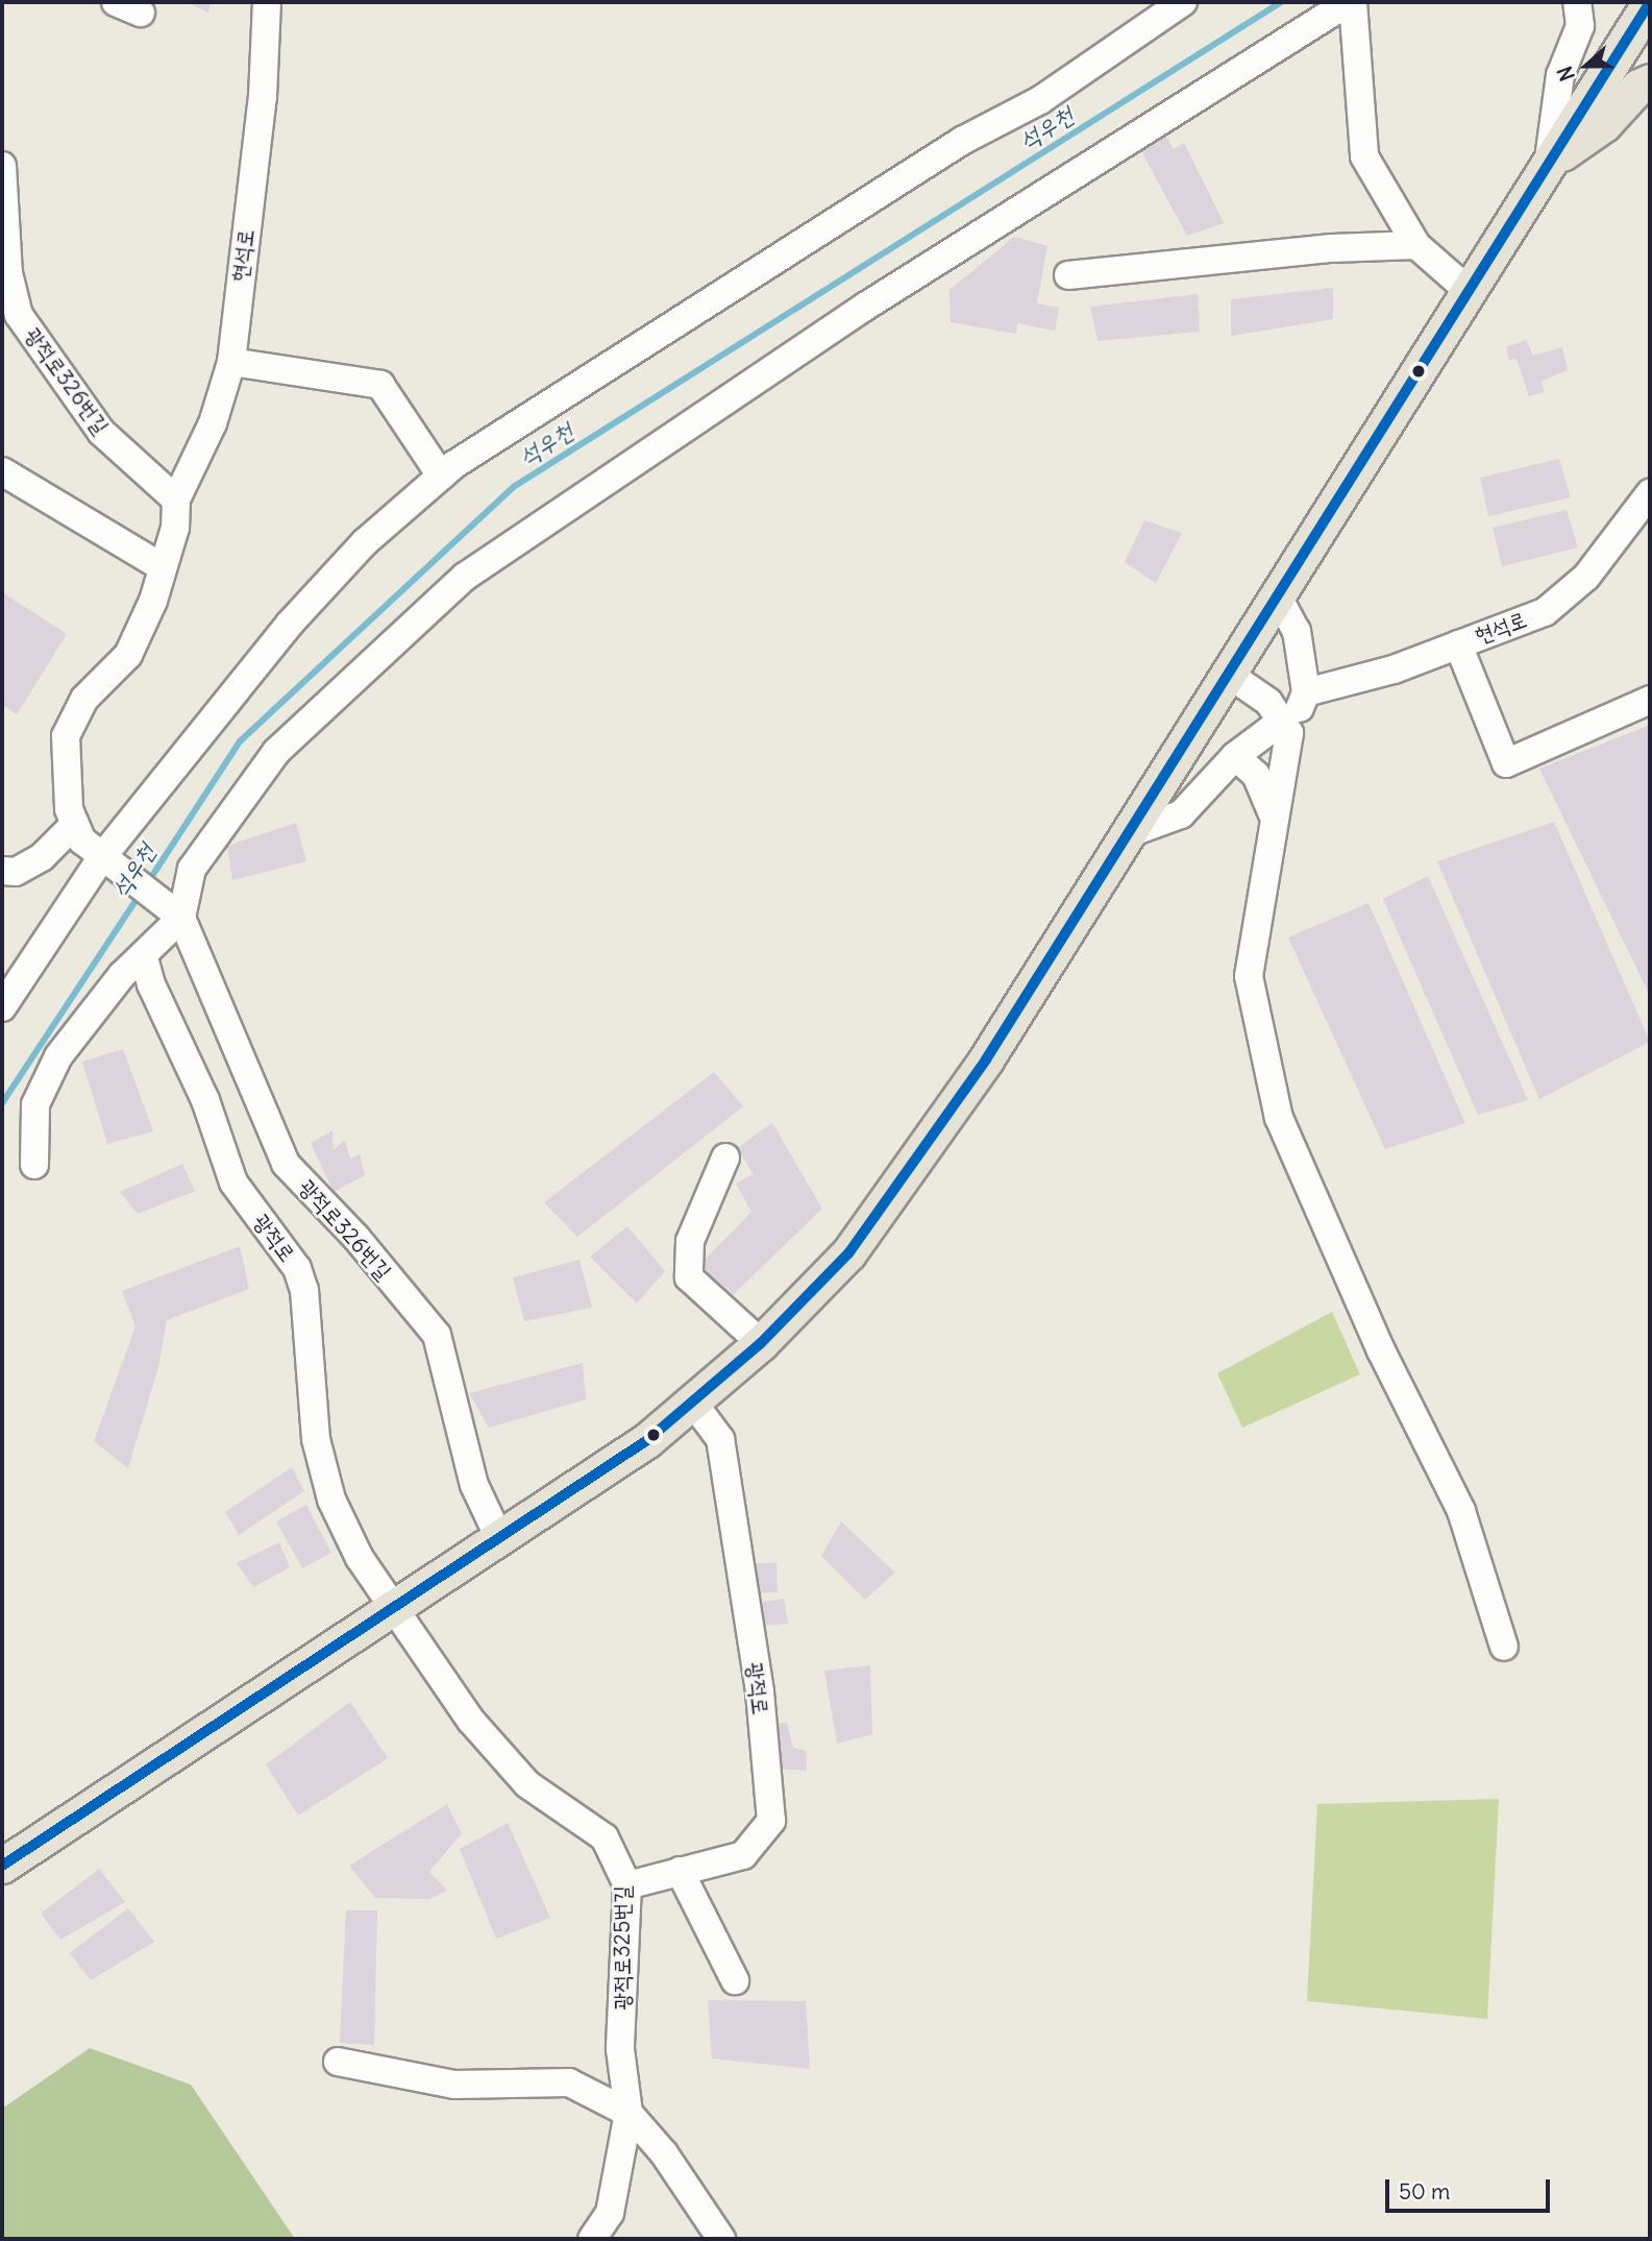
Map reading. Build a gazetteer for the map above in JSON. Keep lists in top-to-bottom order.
{
  "streets": {
    "street": [
      "현석로",
      "광적로326번길",
      "광적로",
      "광적로325번길"
    ]
  },
  "crossings": [
    ["현석로", "광적로326번길"],
    ["광적로", "광적로325번길"]
  ],
  "water": ["석우천"],
  "scale_bar": "50 m",
  "north": "left"
}
